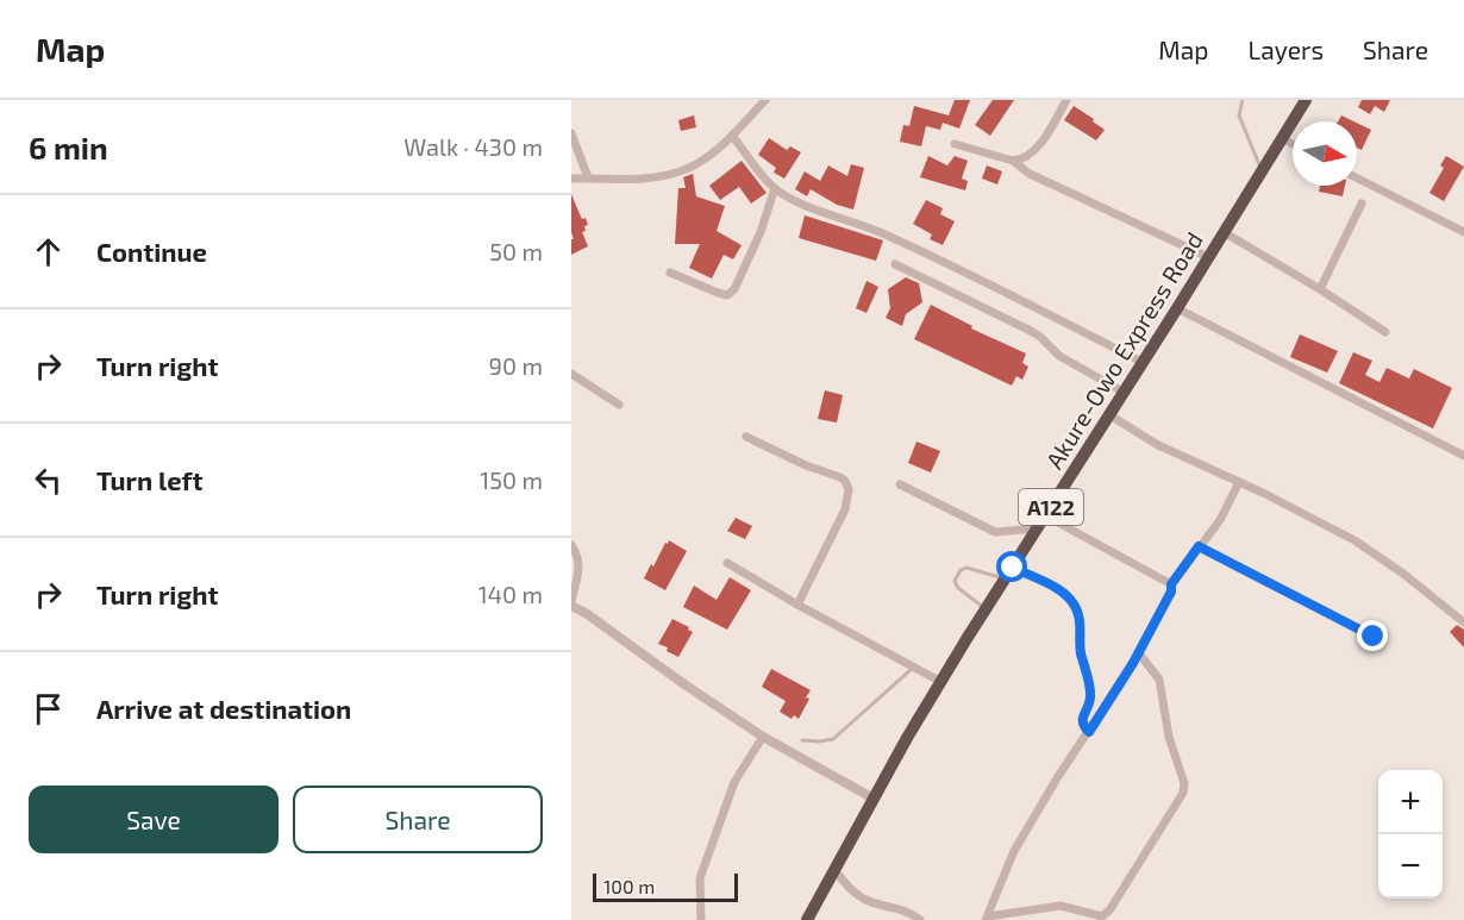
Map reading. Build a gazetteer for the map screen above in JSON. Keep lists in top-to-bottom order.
{
  "streets": {
    "highway": ["Akure-Owo Express Road", "A122"]
  },
  "scale_bar": "100 m",
  "north": "right",
  "page": {
    "header": "Map",
    "nav": ["Map", "Layers", "Share"],
    "heading": ["6 min", "Walk · 430 m"],
    "list": [
      ["Continue", "50 m"],
      ["Turn right", "90 m"],
      ["Turn left", "150 m"],
      ["Turn right", "140 m"],
      "Arrive at destination"
    ],
    "buttons": ["Save", "Share"],
    "map_buttons": ["+", "−"],
    "scale": "100 m"
  }
}
